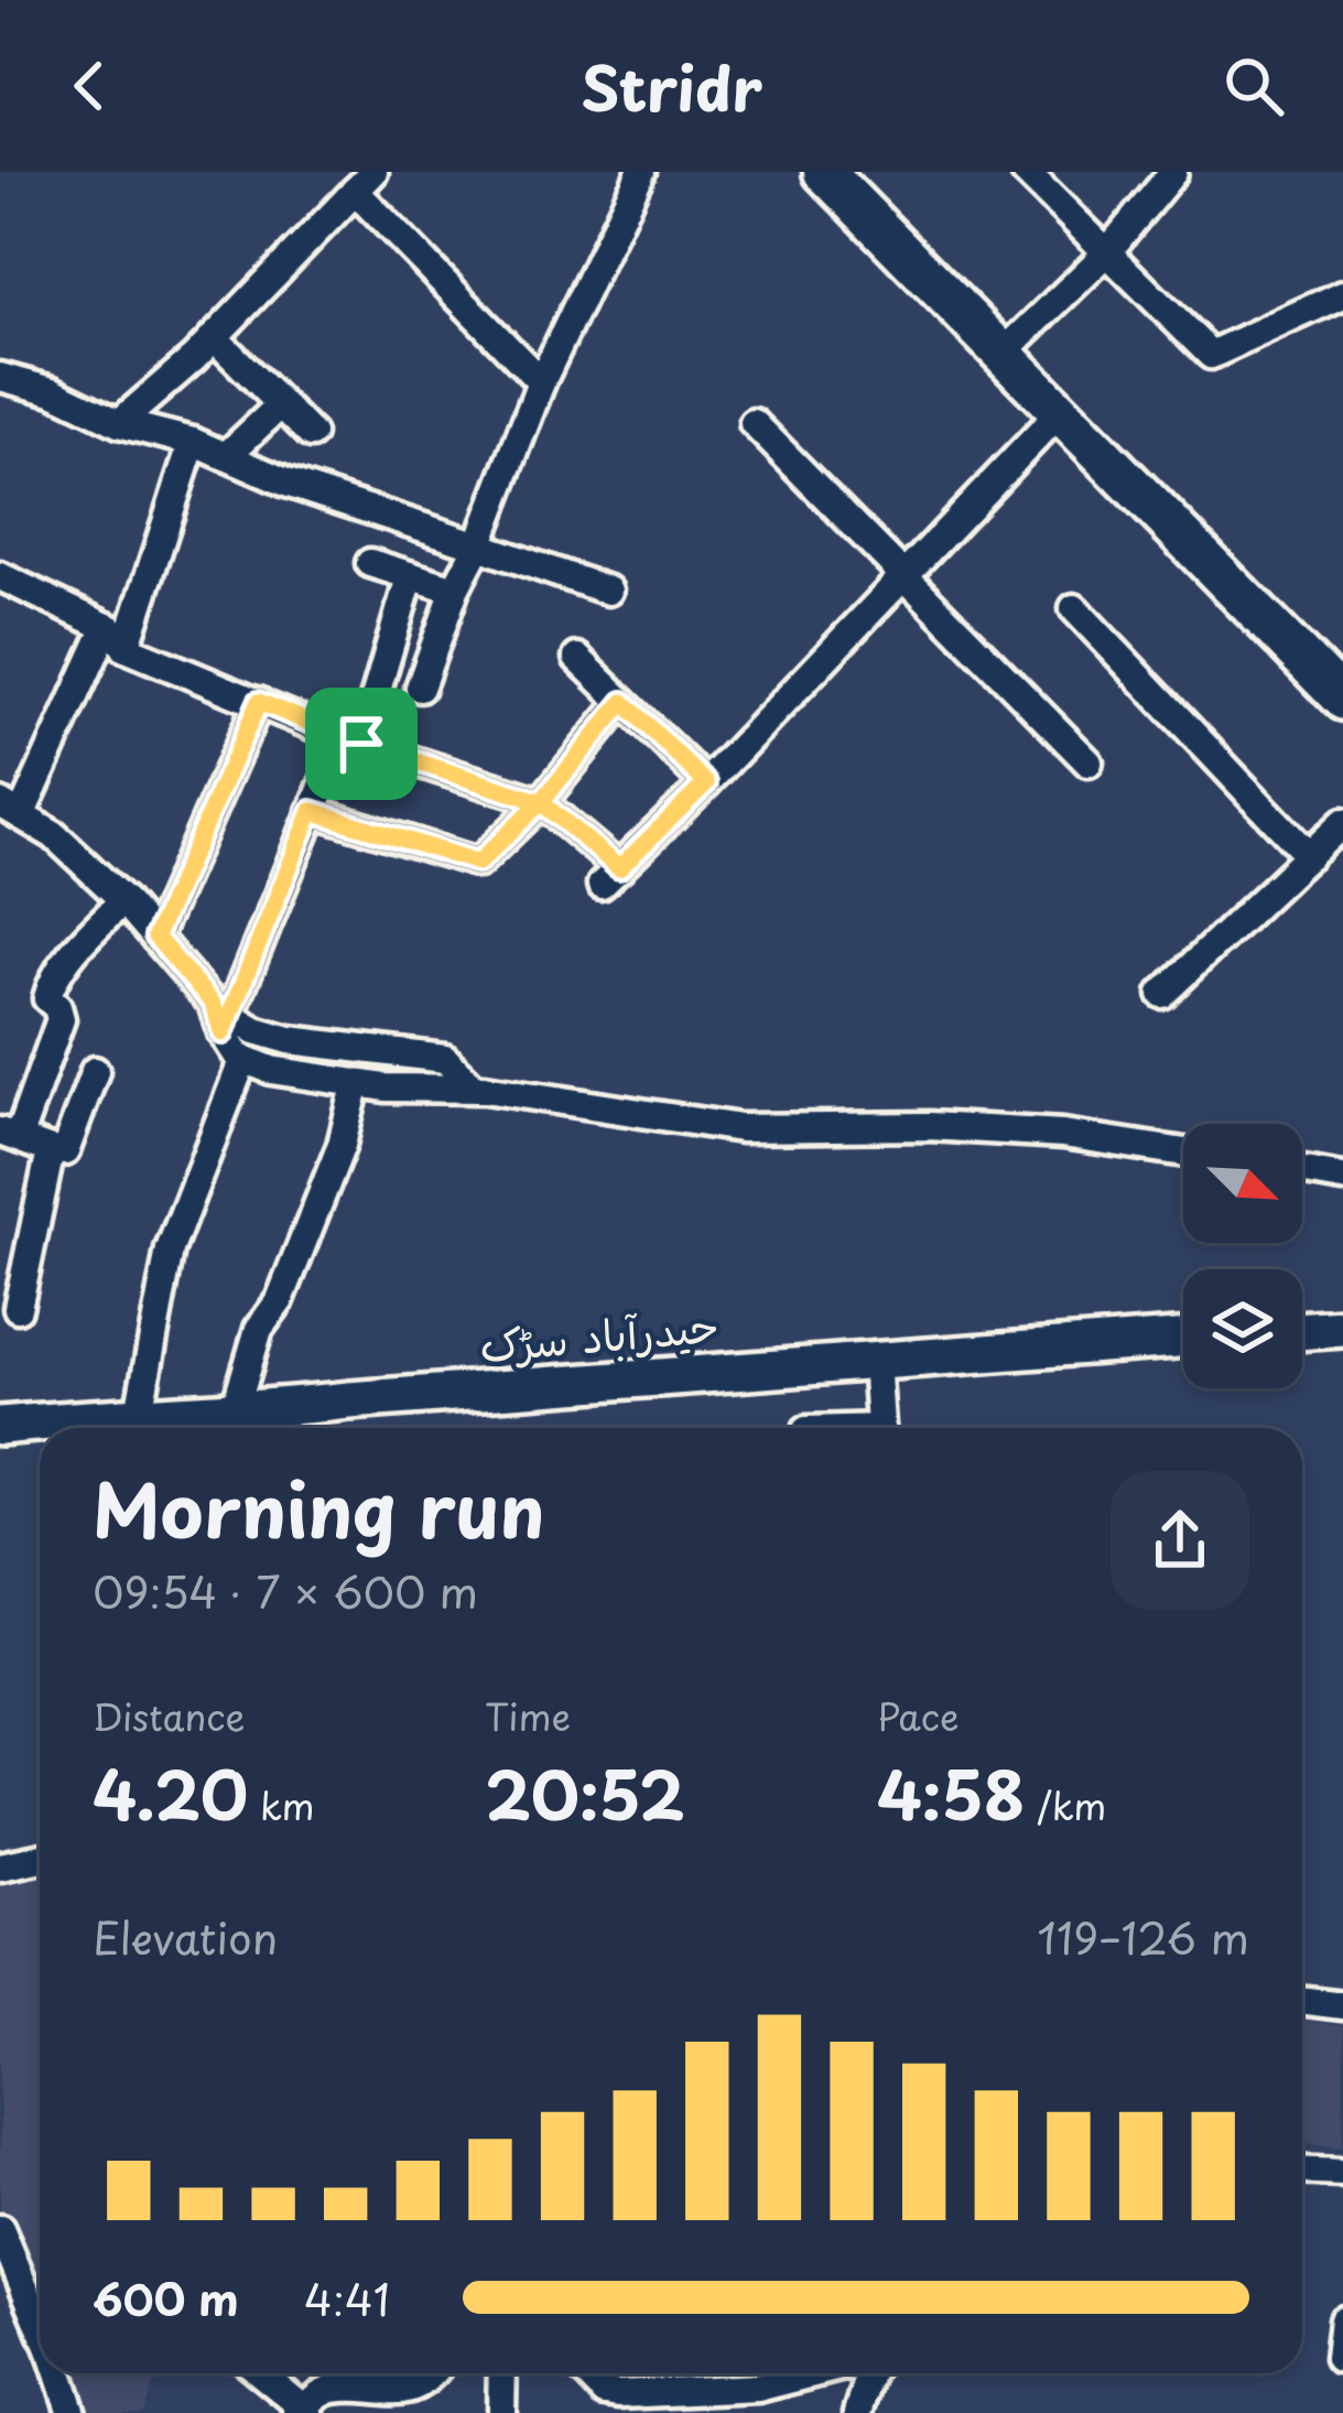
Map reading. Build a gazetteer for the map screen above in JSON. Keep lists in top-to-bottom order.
{
  "streets": {
    "main road": ["حیدرآباد سڑک"]
  },
  "north": "bottom right",
  "page": {
    "header": "Stridr",
    "heading": ["Morning run", "09:54 · 7 × 600 m"],
    "stats": [
      ["Distance", "4.20 km"],
      ["Time", "20:52"],
      ["Pace", "4:58 /km"]
    ],
    "chart": ["Elevation", "119–126 m"],
    "list": [
      {
        "name": "600 m",
        "note": "4:41"
      }
    ]
  }
}
